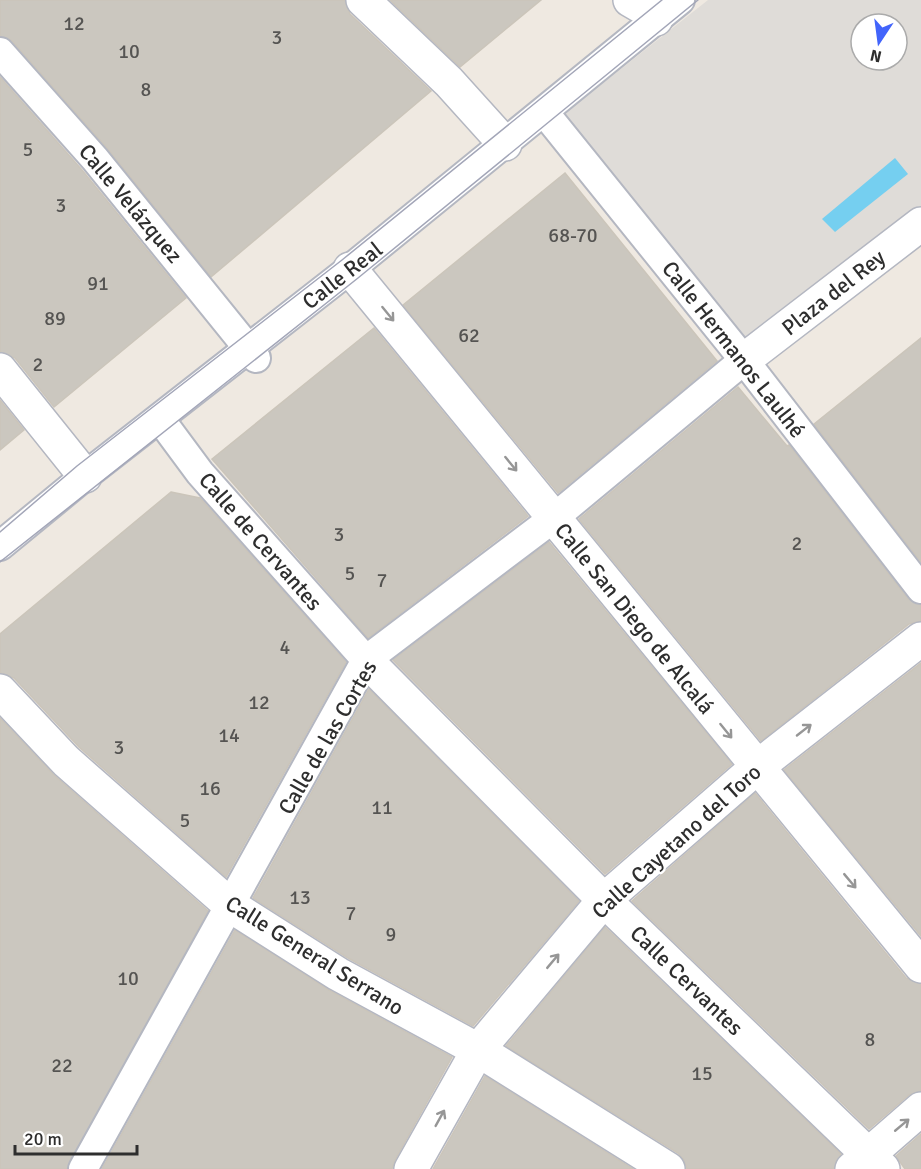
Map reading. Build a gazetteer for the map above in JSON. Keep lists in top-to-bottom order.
{
  "streets": {
    "street": [
      "Calle Velázquez",
      "Calle Real",
      "Plaza del Rey",
      "Calle Hermanos Laulhé",
      "Calle de Cervantes",
      "Calle San Diego de Alcalá",
      "Calle de las Cortes",
      "Calle Cayetano del Toro",
      "Calle General Serrano",
      "Calle Cervantes"
    ]
  },
  "crossings": [
    ["Calle Velázquez", "Calle Real"],
    ["Calle Real", "Calle Hermanos Laulhé"],
    ["Calle Real", "Calle de Cervantes"],
    ["Calle Real", "Calle San Diego de Alcalá"],
    ["Plaza del Rey", "Calle Hermanos Laulhé"],
    ["Plaza del Rey", "Calle de las Cortes"],
    ["Calle Hermanos Laulhé", "Calle de las Cortes"],
    ["Calle de Cervantes", "Calle de las Cortes"],
    ["Calle de Cervantes", "Calle Cervantes"],
    ["Calle San Diego de Alcalá", "Calle de las Cortes"],
    ["Calle San Diego de Alcalá", "Calle Cayetano del Toro"],
    ["Calle de las Cortes", "Calle General Serrano"],
    ["Calle de las Cortes", "Calle Cervantes"],
    ["Calle Cayetano del Toro", "Calle General Serrano"],
    ["Calle Cayetano del Toro", "Calle Cervantes"]
  ],
  "one_way": ["Calle San Diego de Alcalá", "Calle Cayetano del Toro"],
  "house_numbers": [
    "12",
    "3",
    "10",
    "8",
    "5",
    "3",
    "68-70",
    "91",
    "89",
    "62",
    "2",
    "3",
    "2",
    "5",
    "7",
    "4",
    "12",
    "14",
    "3",
    "16",
    "11",
    "5",
    "13",
    "7",
    "9",
    "10",
    "8",
    "22",
    "15"
  ],
  "scale_bar": "20 m",
  "north": "bottom"
}
